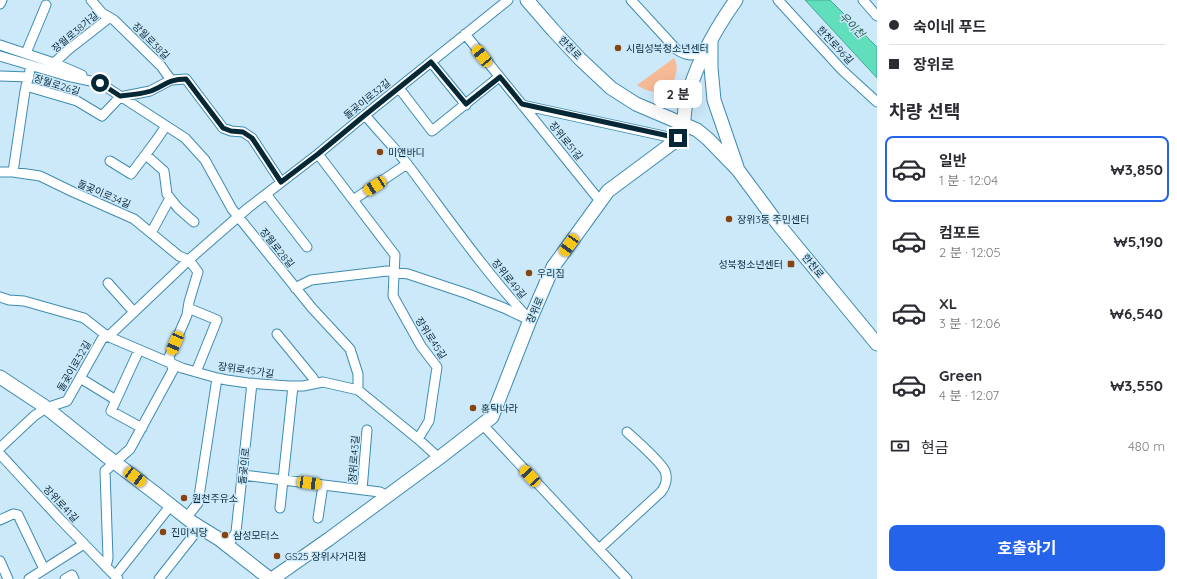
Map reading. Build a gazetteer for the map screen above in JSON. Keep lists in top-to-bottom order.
{
  "streets": {
    "street": [
      "장월로38가길",
      "장월로38길",
      "한천로96길",
      "한천로",
      "장월로26길",
      "돌곶이로32길",
      "장위로51길",
      "돌곶이로34길",
      "장월로28길",
      "장위로49길",
      "장위로",
      "장위로45길",
      "장위로45가길",
      "장위로43길",
      "돌곶이로",
      "장위로41길"
    ]
  },
  "crossings": [
    ["장월로38가길", "장월로38길"],
    ["장월로26길", "장월로28길"],
    ["돌곶이로32길", "장위로51길"],
    ["돌곶이로32길", "돌곶이로34길"],
    ["돌곶이로32길", "장월로28길"],
    ["돌곶이로32길", "장위로49길"],
    ["돌곶이로32길", "장위로45가길"],
    ["장위로51길", "장위로"],
    ["장월로28길", "장위로49길"],
    ["장월로28길", "장위로45가길"],
    ["장위로49길", "장위로"],
    ["장위로49길", "장위로45길"],
    ["장위로", "장위로43길"],
    ["장위로45가길", "돌곶이로"],
    ["장위로43길", "돌곶이로"]
  ],
  "water": ["우이천"],
  "places": {
    "other": [
      "시립성북청소년센터",
      "미앤바디",
      "장위3동 주민센터",
      "우리집",
      "홍탁나라",
      "원천주유소",
      "진미식당",
      "삼성모터스",
      "GS25 장위사거리점"
    ],
    "transit": ["성북청소년센터"]
  },
  "page": {
    "banner": ["숙이네 푸드", "장위로"],
    "bubble": "2 분",
    "heading": "차량 선택",
    "list": [
      {
        "name": "일반",
        "note": "1 분 · 12:04",
        "value": "₩3,850"
      },
      {
        "name": "컴포트",
        "note": "2 분 · 12:05",
        "value": "₩5,190"
      },
      {
        "name": "XL",
        "note": "3 분 · 12:06",
        "value": "₩6,540"
      },
      {
        "name": "Green",
        "note": "4 분 · 12:07",
        "value": "₩3,550"
      }
    ],
    "pay": ["현금", "480 m"],
    "buttons": "호출하기"
  }
}
